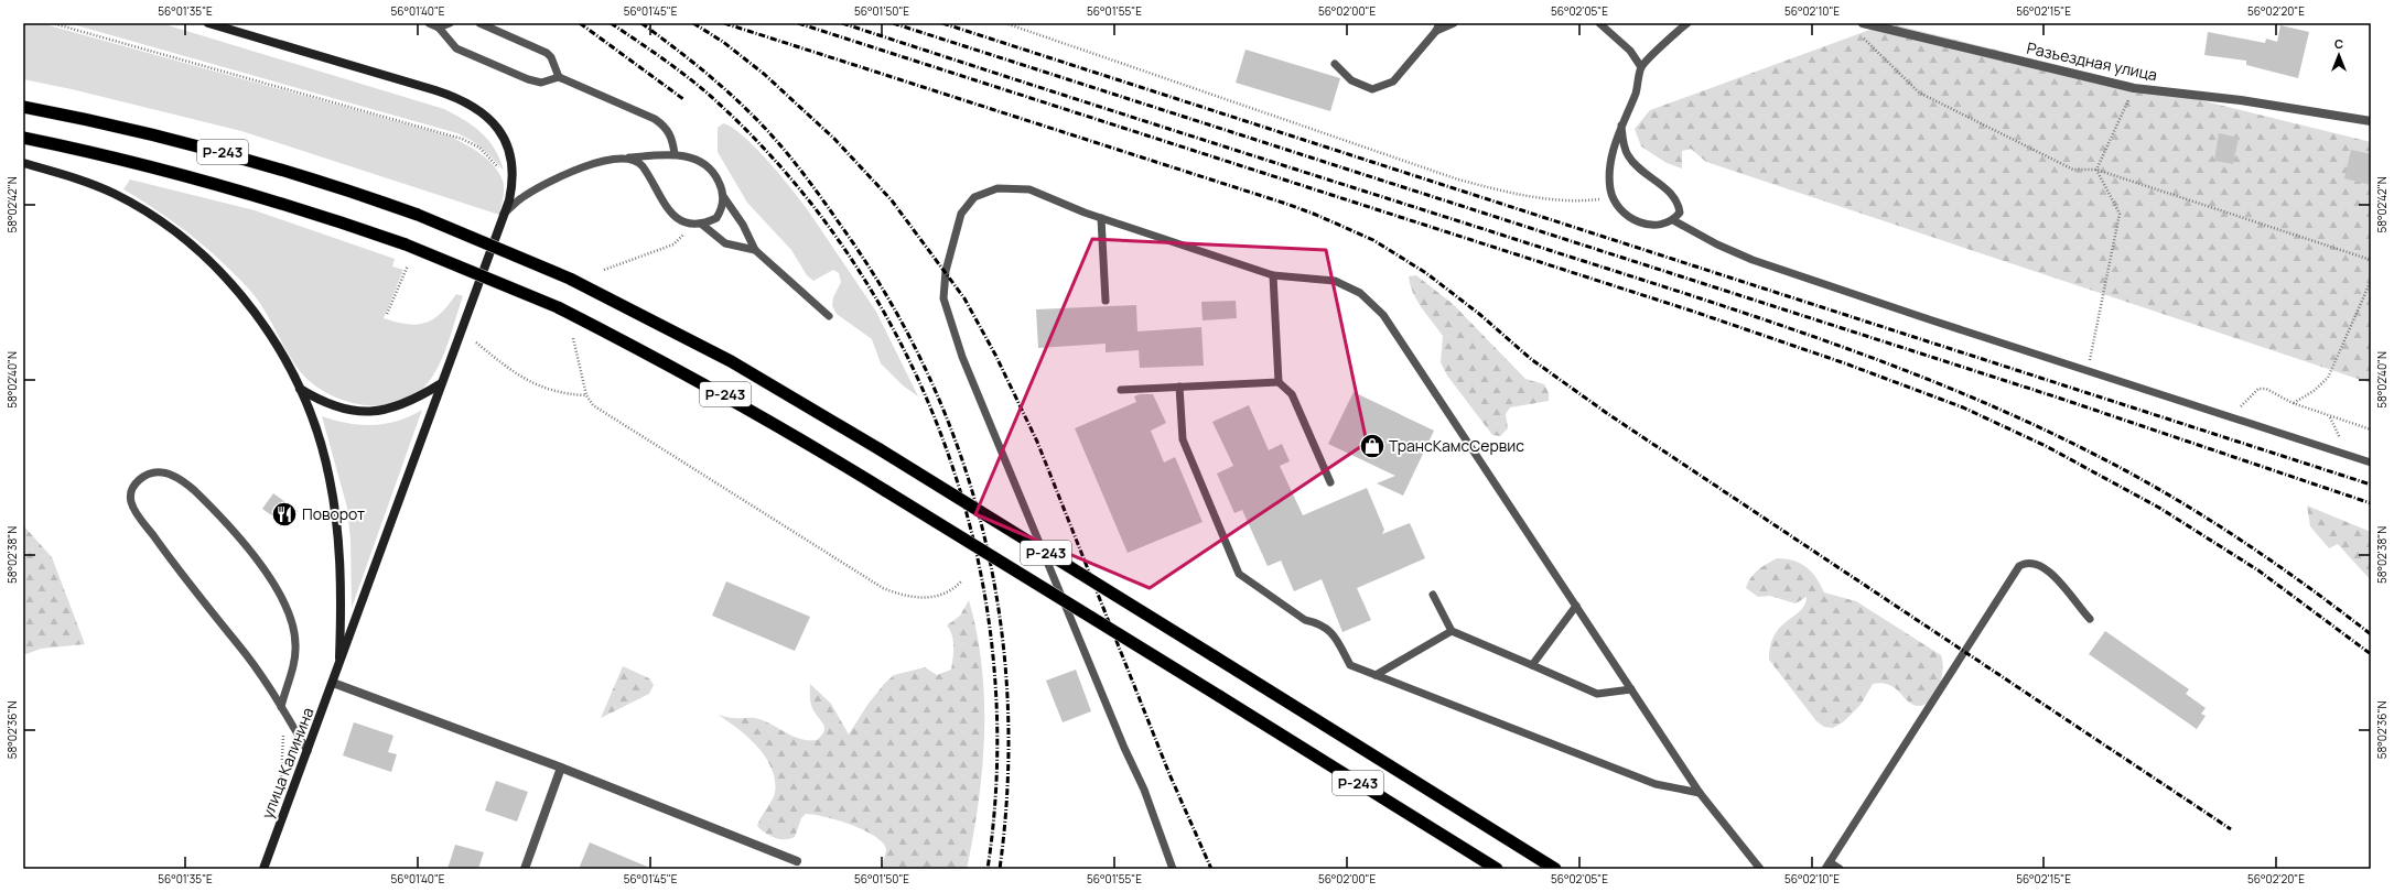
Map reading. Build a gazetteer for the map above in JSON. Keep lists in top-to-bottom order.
{
  "streets": {
    "highway": ["Р-243"],
    "main road": ["улица Калинина"],
    "street": ["Разъездная улица"]
  },
  "places": {
    "shop": ["ТрансКамсСервис"],
    "restaurant": ["Поворот"]
  },
  "north": "top",
  "coordinates": [
    "56°01'35\"E",
    "56°01'40\"E",
    "56°01'45\"E",
    "56°01'50\"E",
    "56°01'55\"E",
    "56°02'00\"E",
    "56°02'05\"E",
    "56°02'10\"E",
    "56°02'15\"E",
    "56°02'20\"E",
    "58°02'42\"N",
    "58°02'40\"N",
    "58°02'38\"N",
    "58°02'36\"N"
  ]
}
